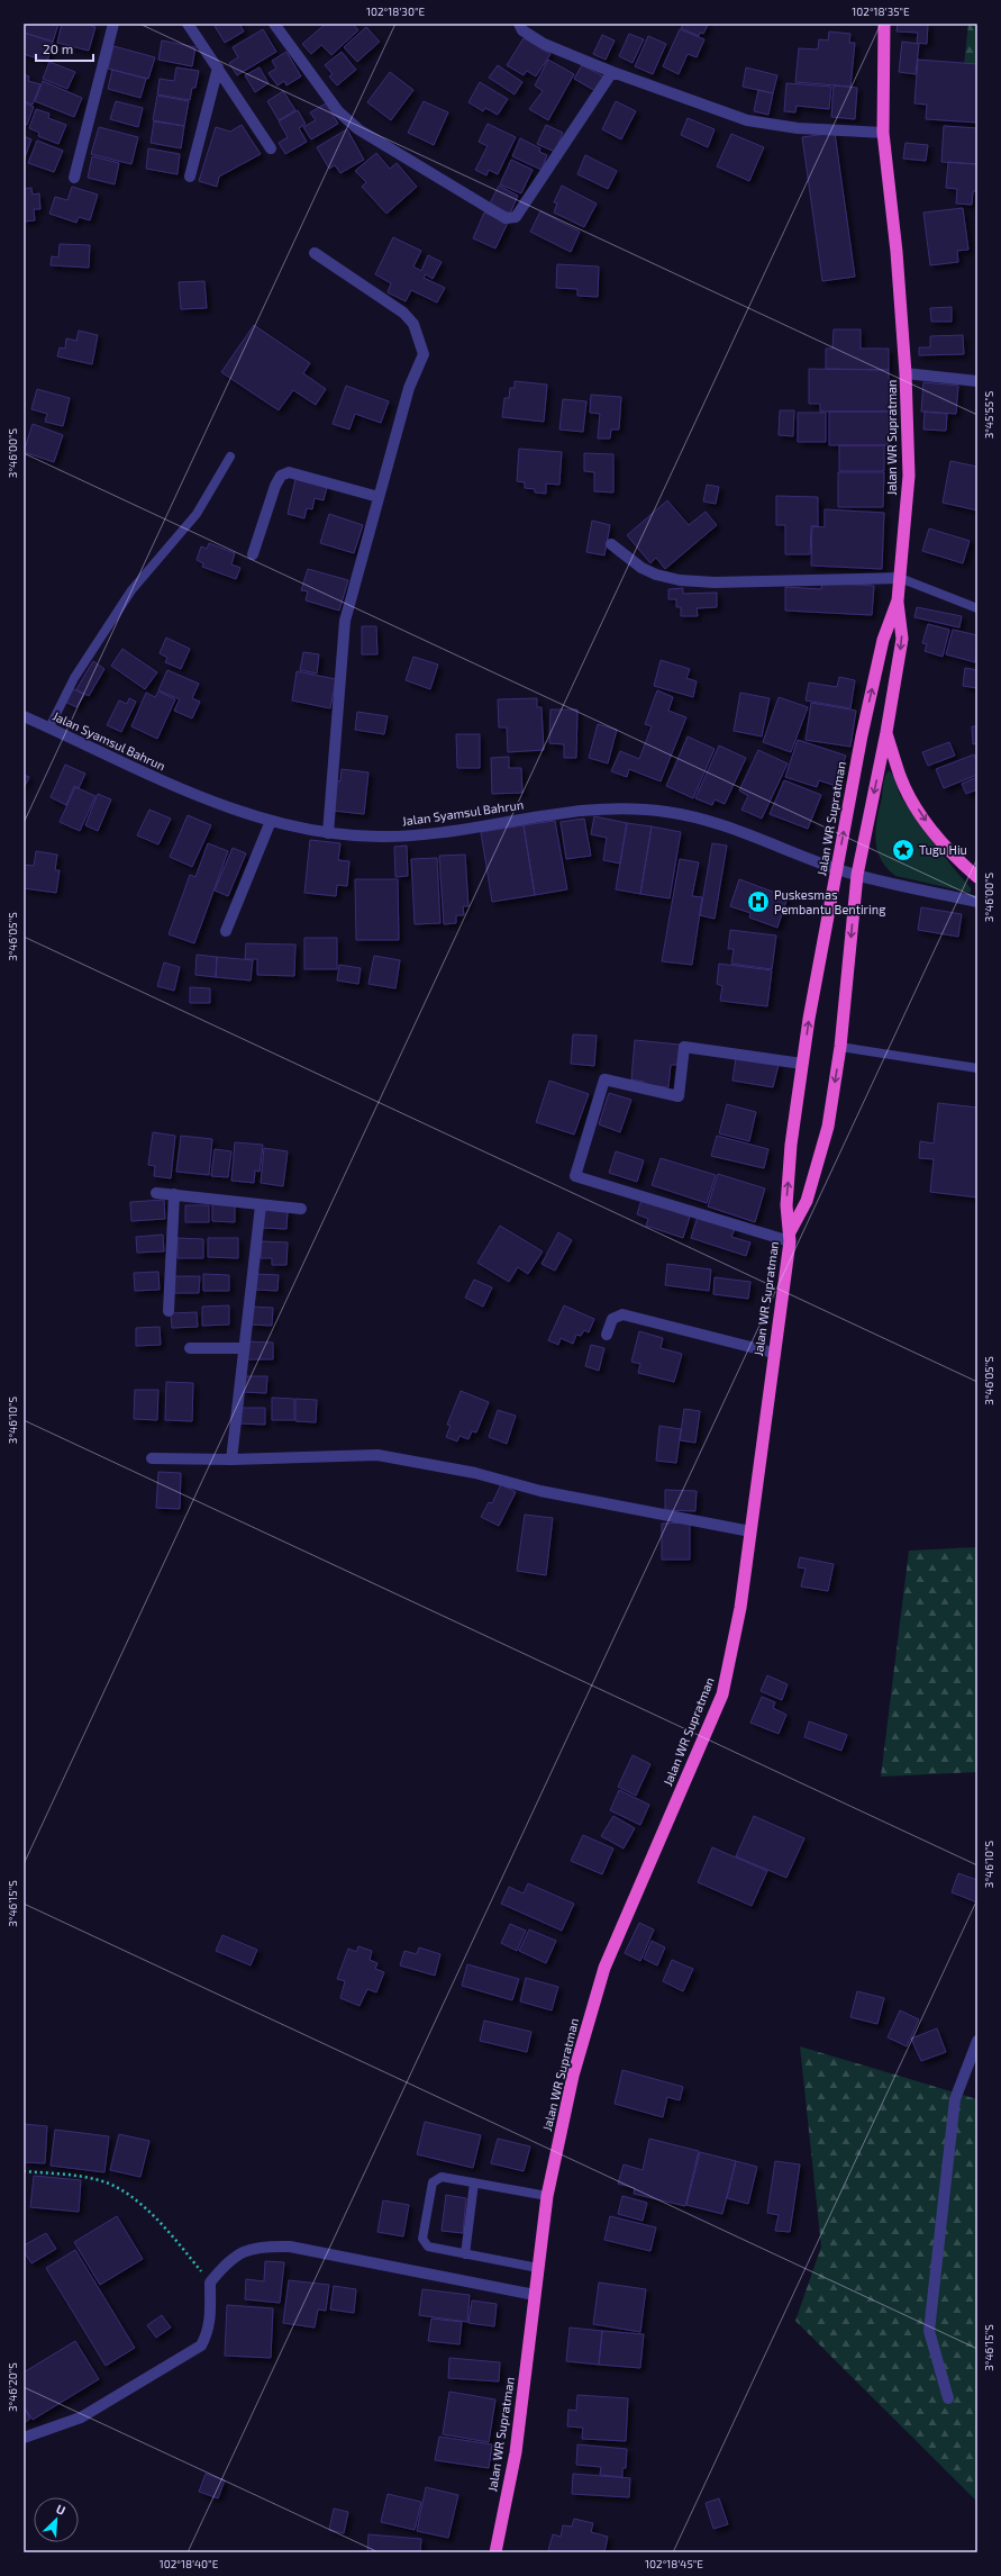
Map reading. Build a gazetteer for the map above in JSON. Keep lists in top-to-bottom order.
{
  "streets": {
    "highway": ["Jalan WR Supratman"],
    "street": ["Jalan Syamsul Bahrun"]
  },
  "crossings": [
    ["Jalan WR Supratman", "Jalan Syamsul Bahrun"]
  ],
  "places": {
    "place": ["Tugu Hiu"],
    "hospital": ["Puskesmas Pembantu Bentiring"]
  },
  "scale_bar": "20 m",
  "north": "top right",
  "coordinates": [
    "102°18'30\"E",
    "102°18'35\"E",
    "3°45'55\"S",
    "3°46'00\"S",
    "3°46'05\"S",
    "3°46'10\"S",
    "3°46'15\"S",
    "3°46'20\"S",
    "102°18'40\"E",
    "102°18'45\"E"
  ]
}
